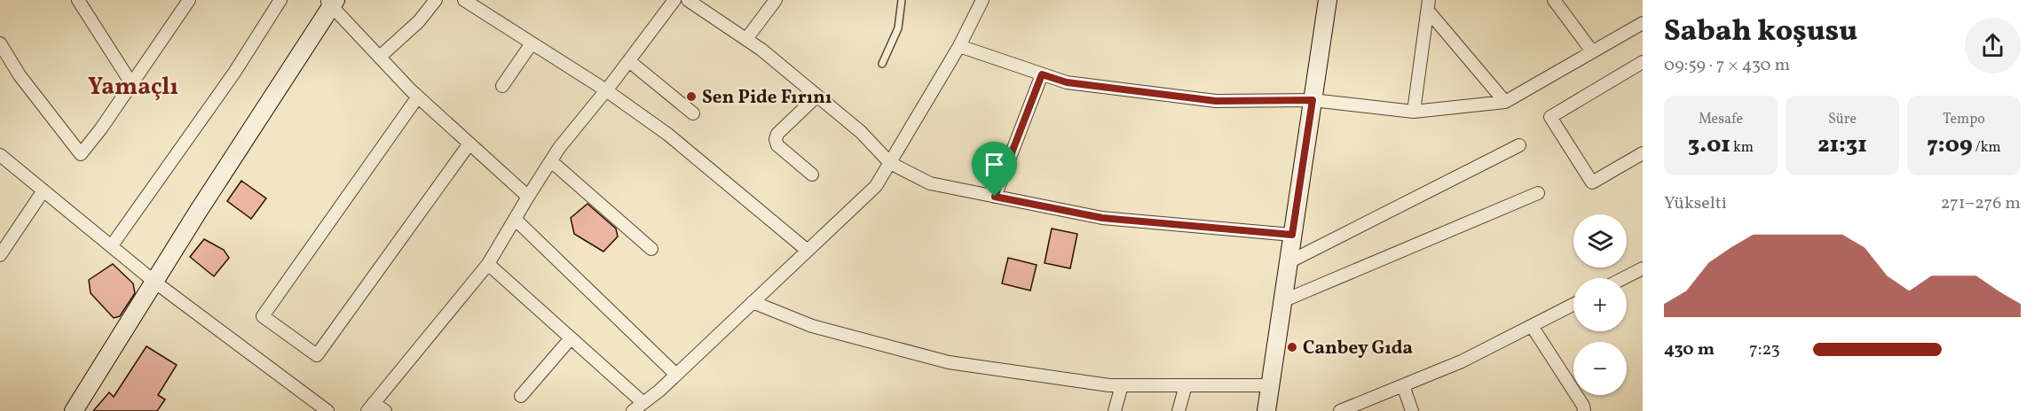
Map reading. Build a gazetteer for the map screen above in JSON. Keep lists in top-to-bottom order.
{
  "districts": ["Yamaçlı"],
  "places": ["Sen Pide Fırını", "Canbey Gıda"],
  "page": {
    "heading": ["Sabah koşusu", "09:59 · 7 × 430 m"],
    "stats": [
      ["Mesafe", "3.01 km"],
      ["Süre", "21:31"],
      ["Tempo", "7:09 /km"]
    ],
    "chart": ["Yükselti", "271–276 m"],
    "map_buttons": ["+", "−"],
    "list": [
      {
        "name": "430 m",
        "note": "7:23"
      }
    ]
  }
}
